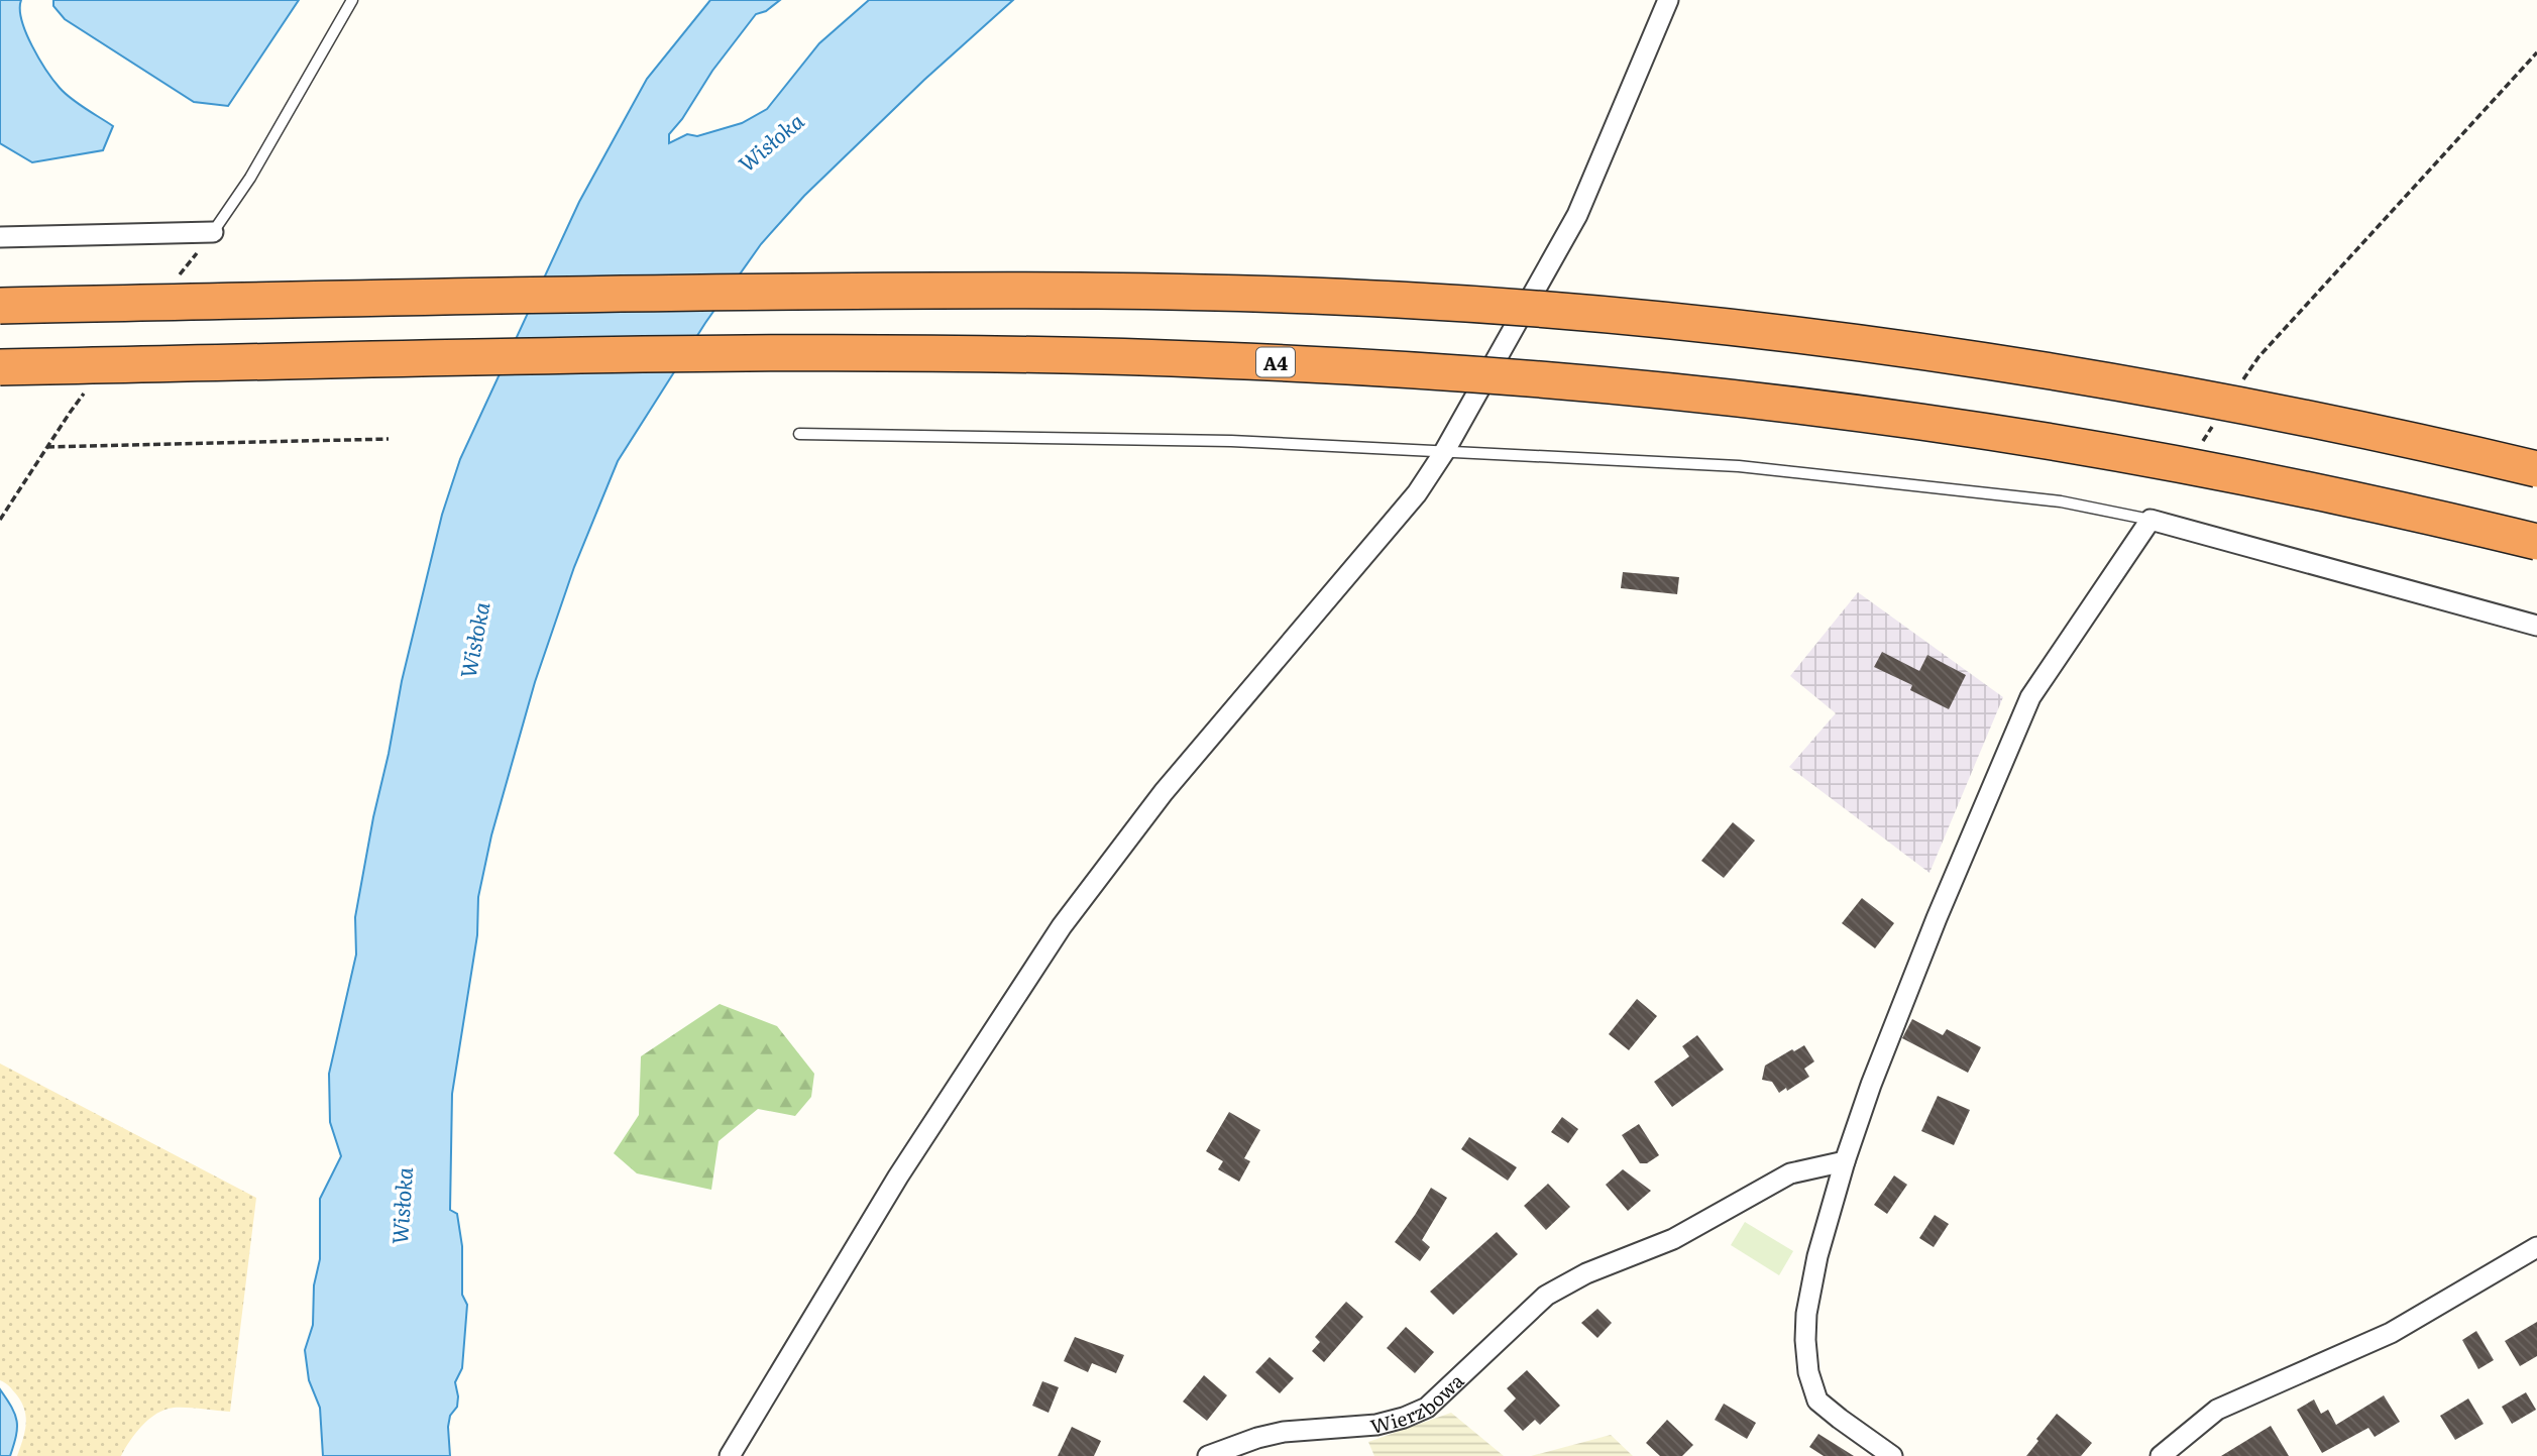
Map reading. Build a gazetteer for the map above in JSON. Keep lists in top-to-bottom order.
{
  "streets": {
    "highway": ["A4"],
    "street": ["Wierzbowa"]
  },
  "water": ["Wisłoka"]
}
